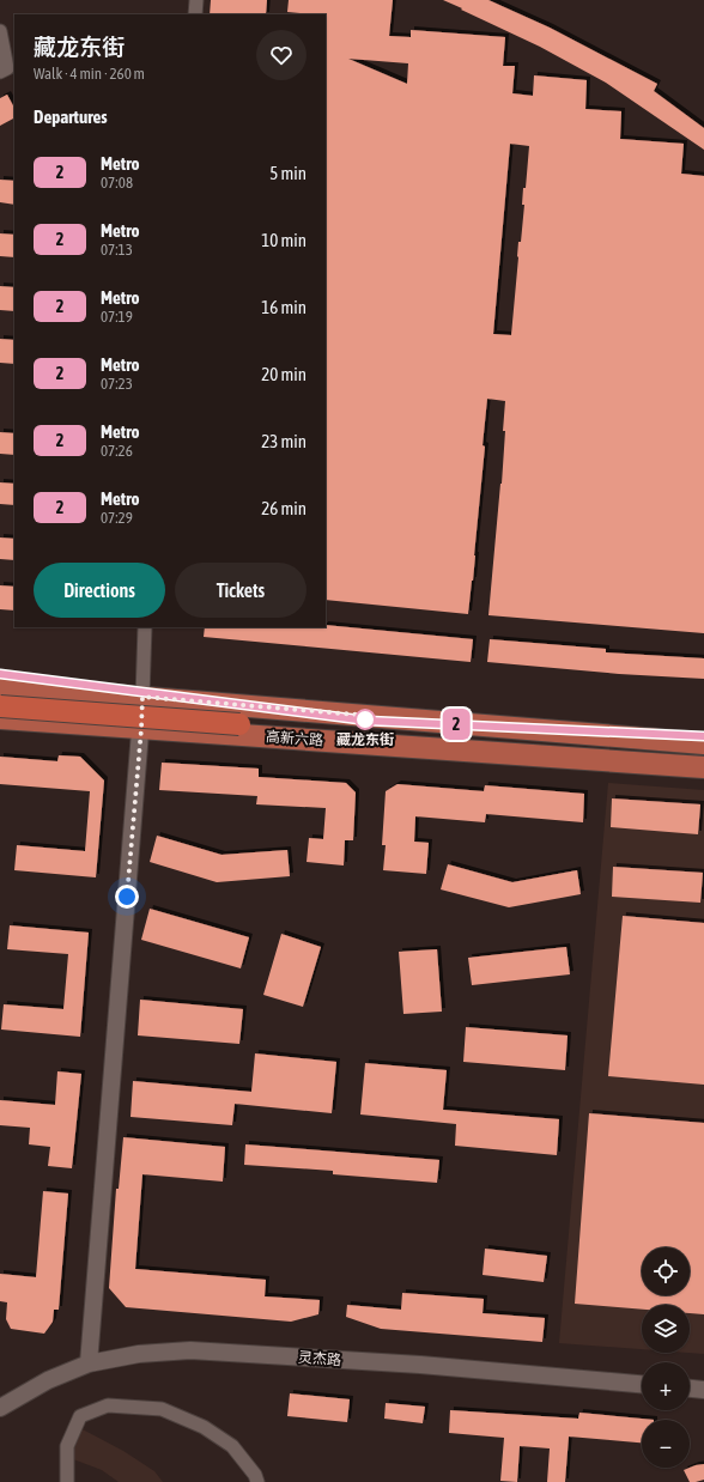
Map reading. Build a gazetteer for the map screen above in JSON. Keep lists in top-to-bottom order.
{
  "streets": {
    "main road": ["高新六路"],
    "street": ["灵杰路"]
  },
  "places": ["藏龙东街"],
  "lines": ["metro line 2"],
  "page": {
    "on_map": "2",
    "heading": [
      ["藏龙东街", "Walk · 4 min · 260 m"],
      "Departures"
    ],
    "list": [
      {
        "mark": "2",
        "name": "Metro",
        "note": "07:08",
        "value": "5 min"
      },
      {
        "mark": "2",
        "name": "Metro",
        "note": "07:13",
        "value": "10 min"
      },
      {
        "mark": "2",
        "name": "Metro",
        "note": "07:19",
        "value": "16 min"
      },
      {
        "mark": "2",
        "name": "Metro",
        "note": "07:23",
        "value": "20 min"
      },
      {
        "mark": "2",
        "name": "Metro",
        "note": "07:26",
        "value": "23 min"
      },
      {
        "mark": "2",
        "name": "Metro",
        "note": "07:29",
        "value": "26 min"
      }
    ],
    "buttons": ["Directions", "Tickets"],
    "map_buttons": ["+", "−"]
  }
}
